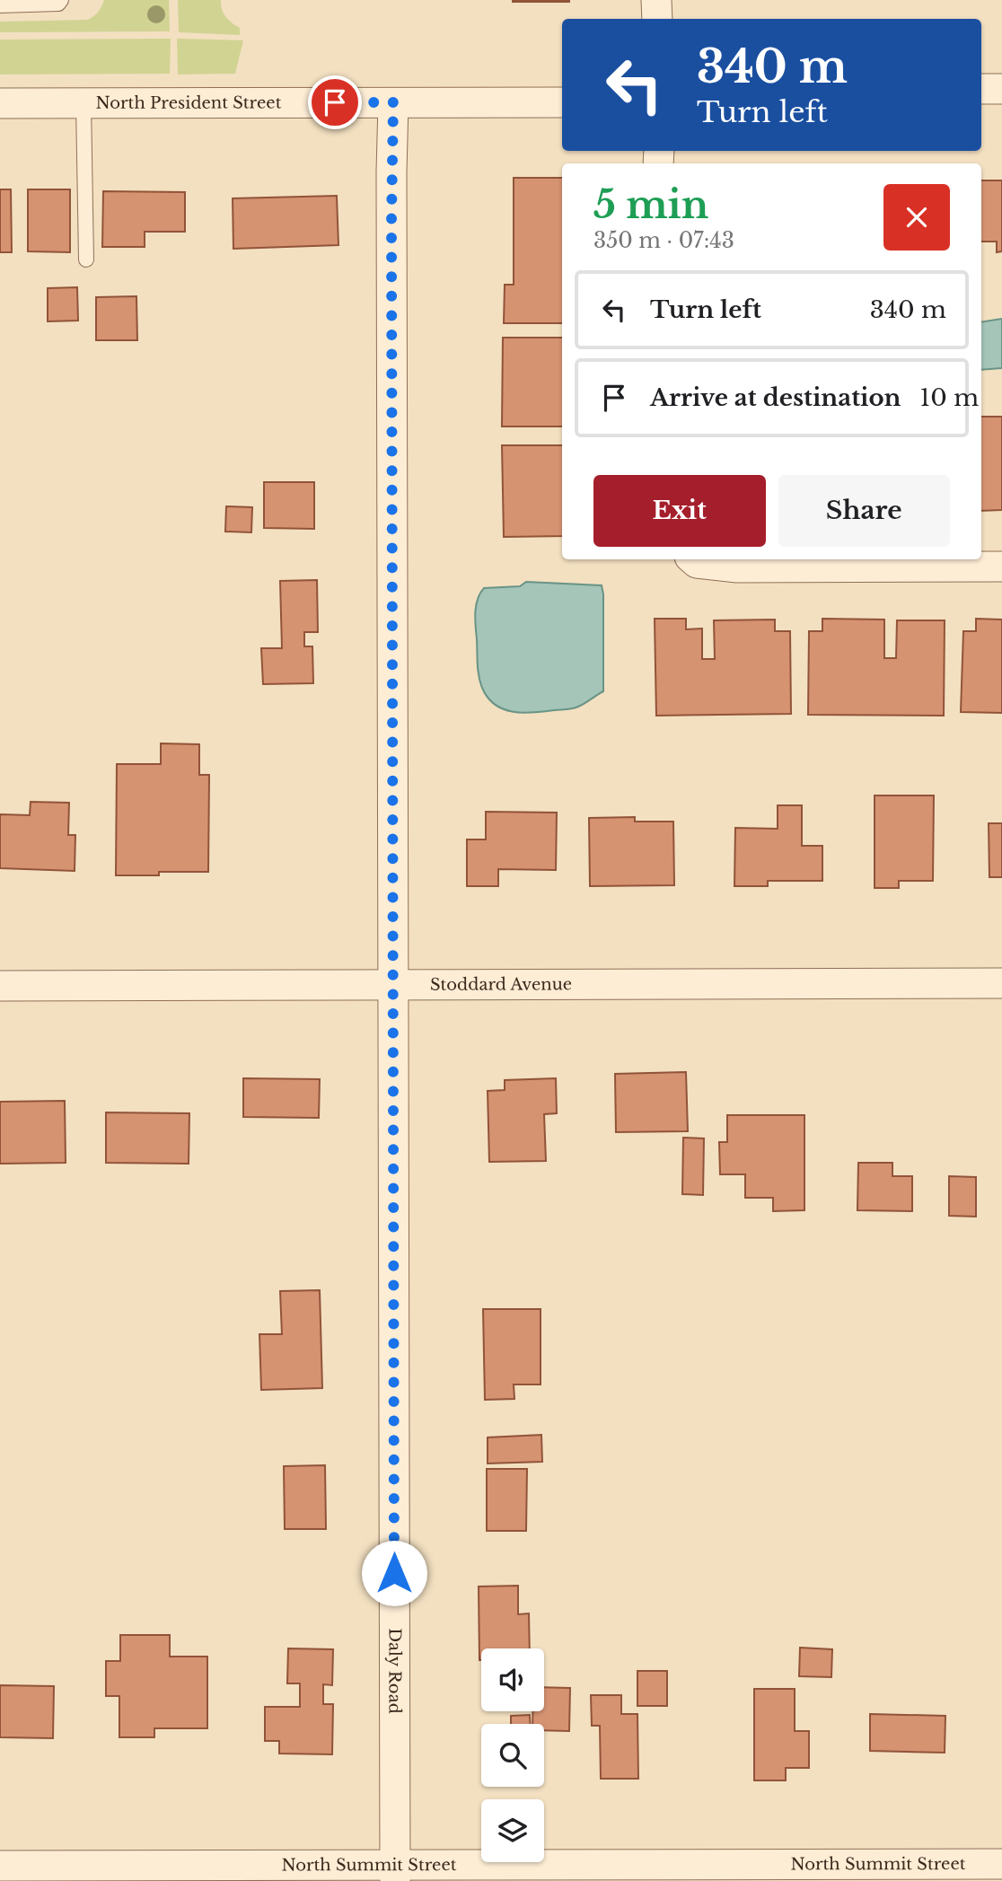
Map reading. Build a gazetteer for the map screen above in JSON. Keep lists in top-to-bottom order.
{
  "streets": {
    "street": [
      "North President Street",
      "Stoddard Avenue",
      "Daly Road",
      "North Summit Street"
    ]
  },
  "crossings": [
    ["North President Street", "Daly Road"],
    ["Stoddard Avenue", "Daly Road"],
    ["Daly Road", "North Summit Street"]
  ],
  "page": {
    "turn": ["340 m", "Turn left"],
    "heading": ["5 min", "350 m · 07:43"],
    "list": [
      {
        "name": "Turn left",
        "value": "340 m"
      },
      {
        "name": "Arrive at destination",
        "value": "10 m"
      }
    ],
    "buttons": ["Exit", "Share"]
  }
}
